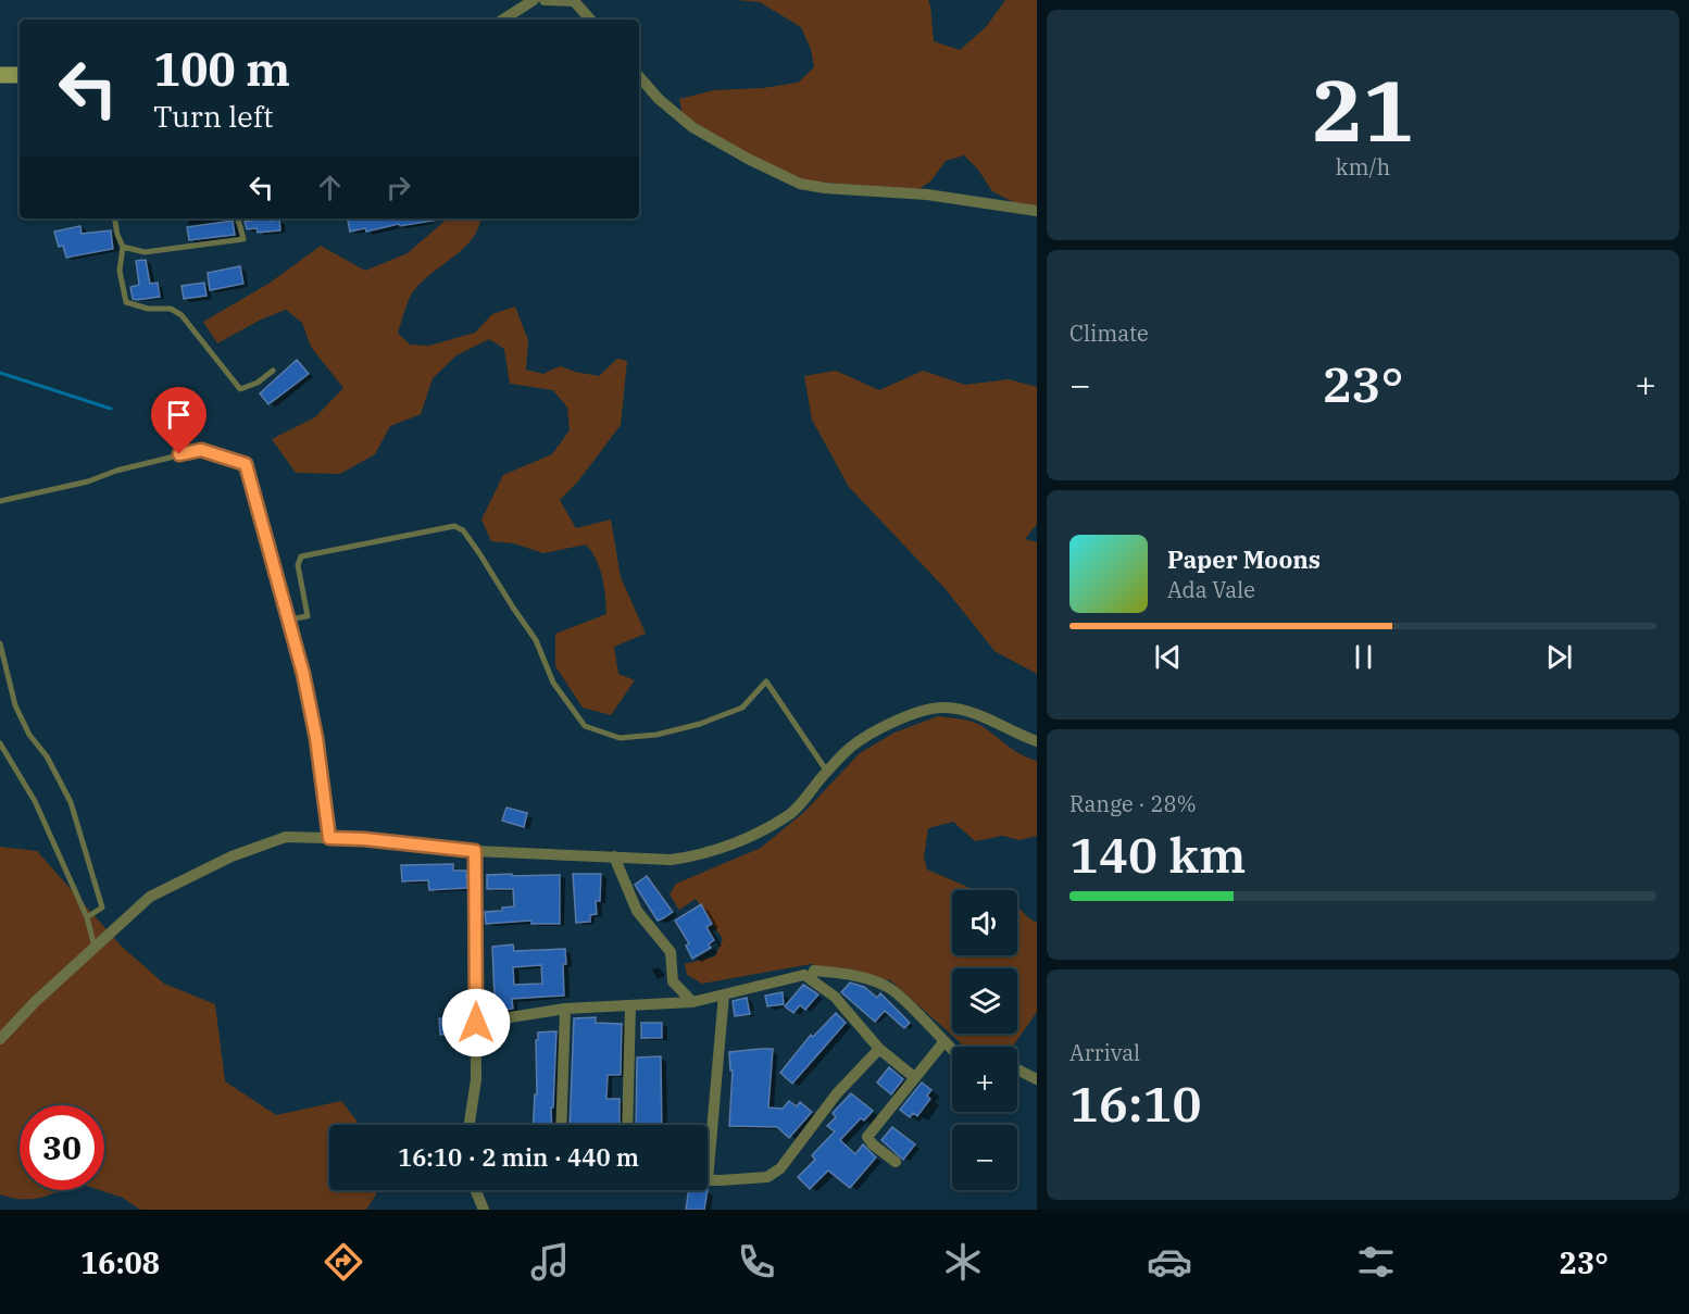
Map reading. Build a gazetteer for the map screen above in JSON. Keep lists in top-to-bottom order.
{
  "page": {
    "tile": [
      ["21", "km/h"],
      "Climate",
      ["Range · 28%", "140 km"],
      ["Arrival", "16:10"]
    ],
    "turn": ["100 m", "Turn left"],
    "heat": ["−", "23°", "+"],
    "song": ["Paper Moons", "Ada Vale"],
    "map_buttons": ["+", "−"],
    "limit": "30",
    "trip": "16:10 · 2 min · 440 m",
    "tabs": ["16:08", "23°"]
  }
}
